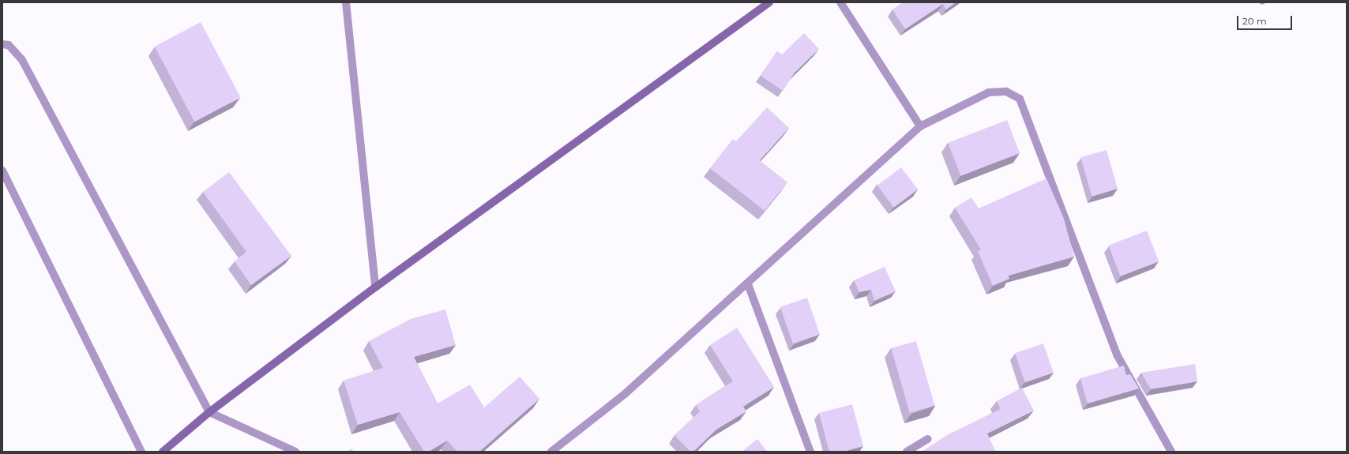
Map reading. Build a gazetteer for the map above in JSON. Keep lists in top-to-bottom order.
{
  "scale_bar": "20 m"
}
